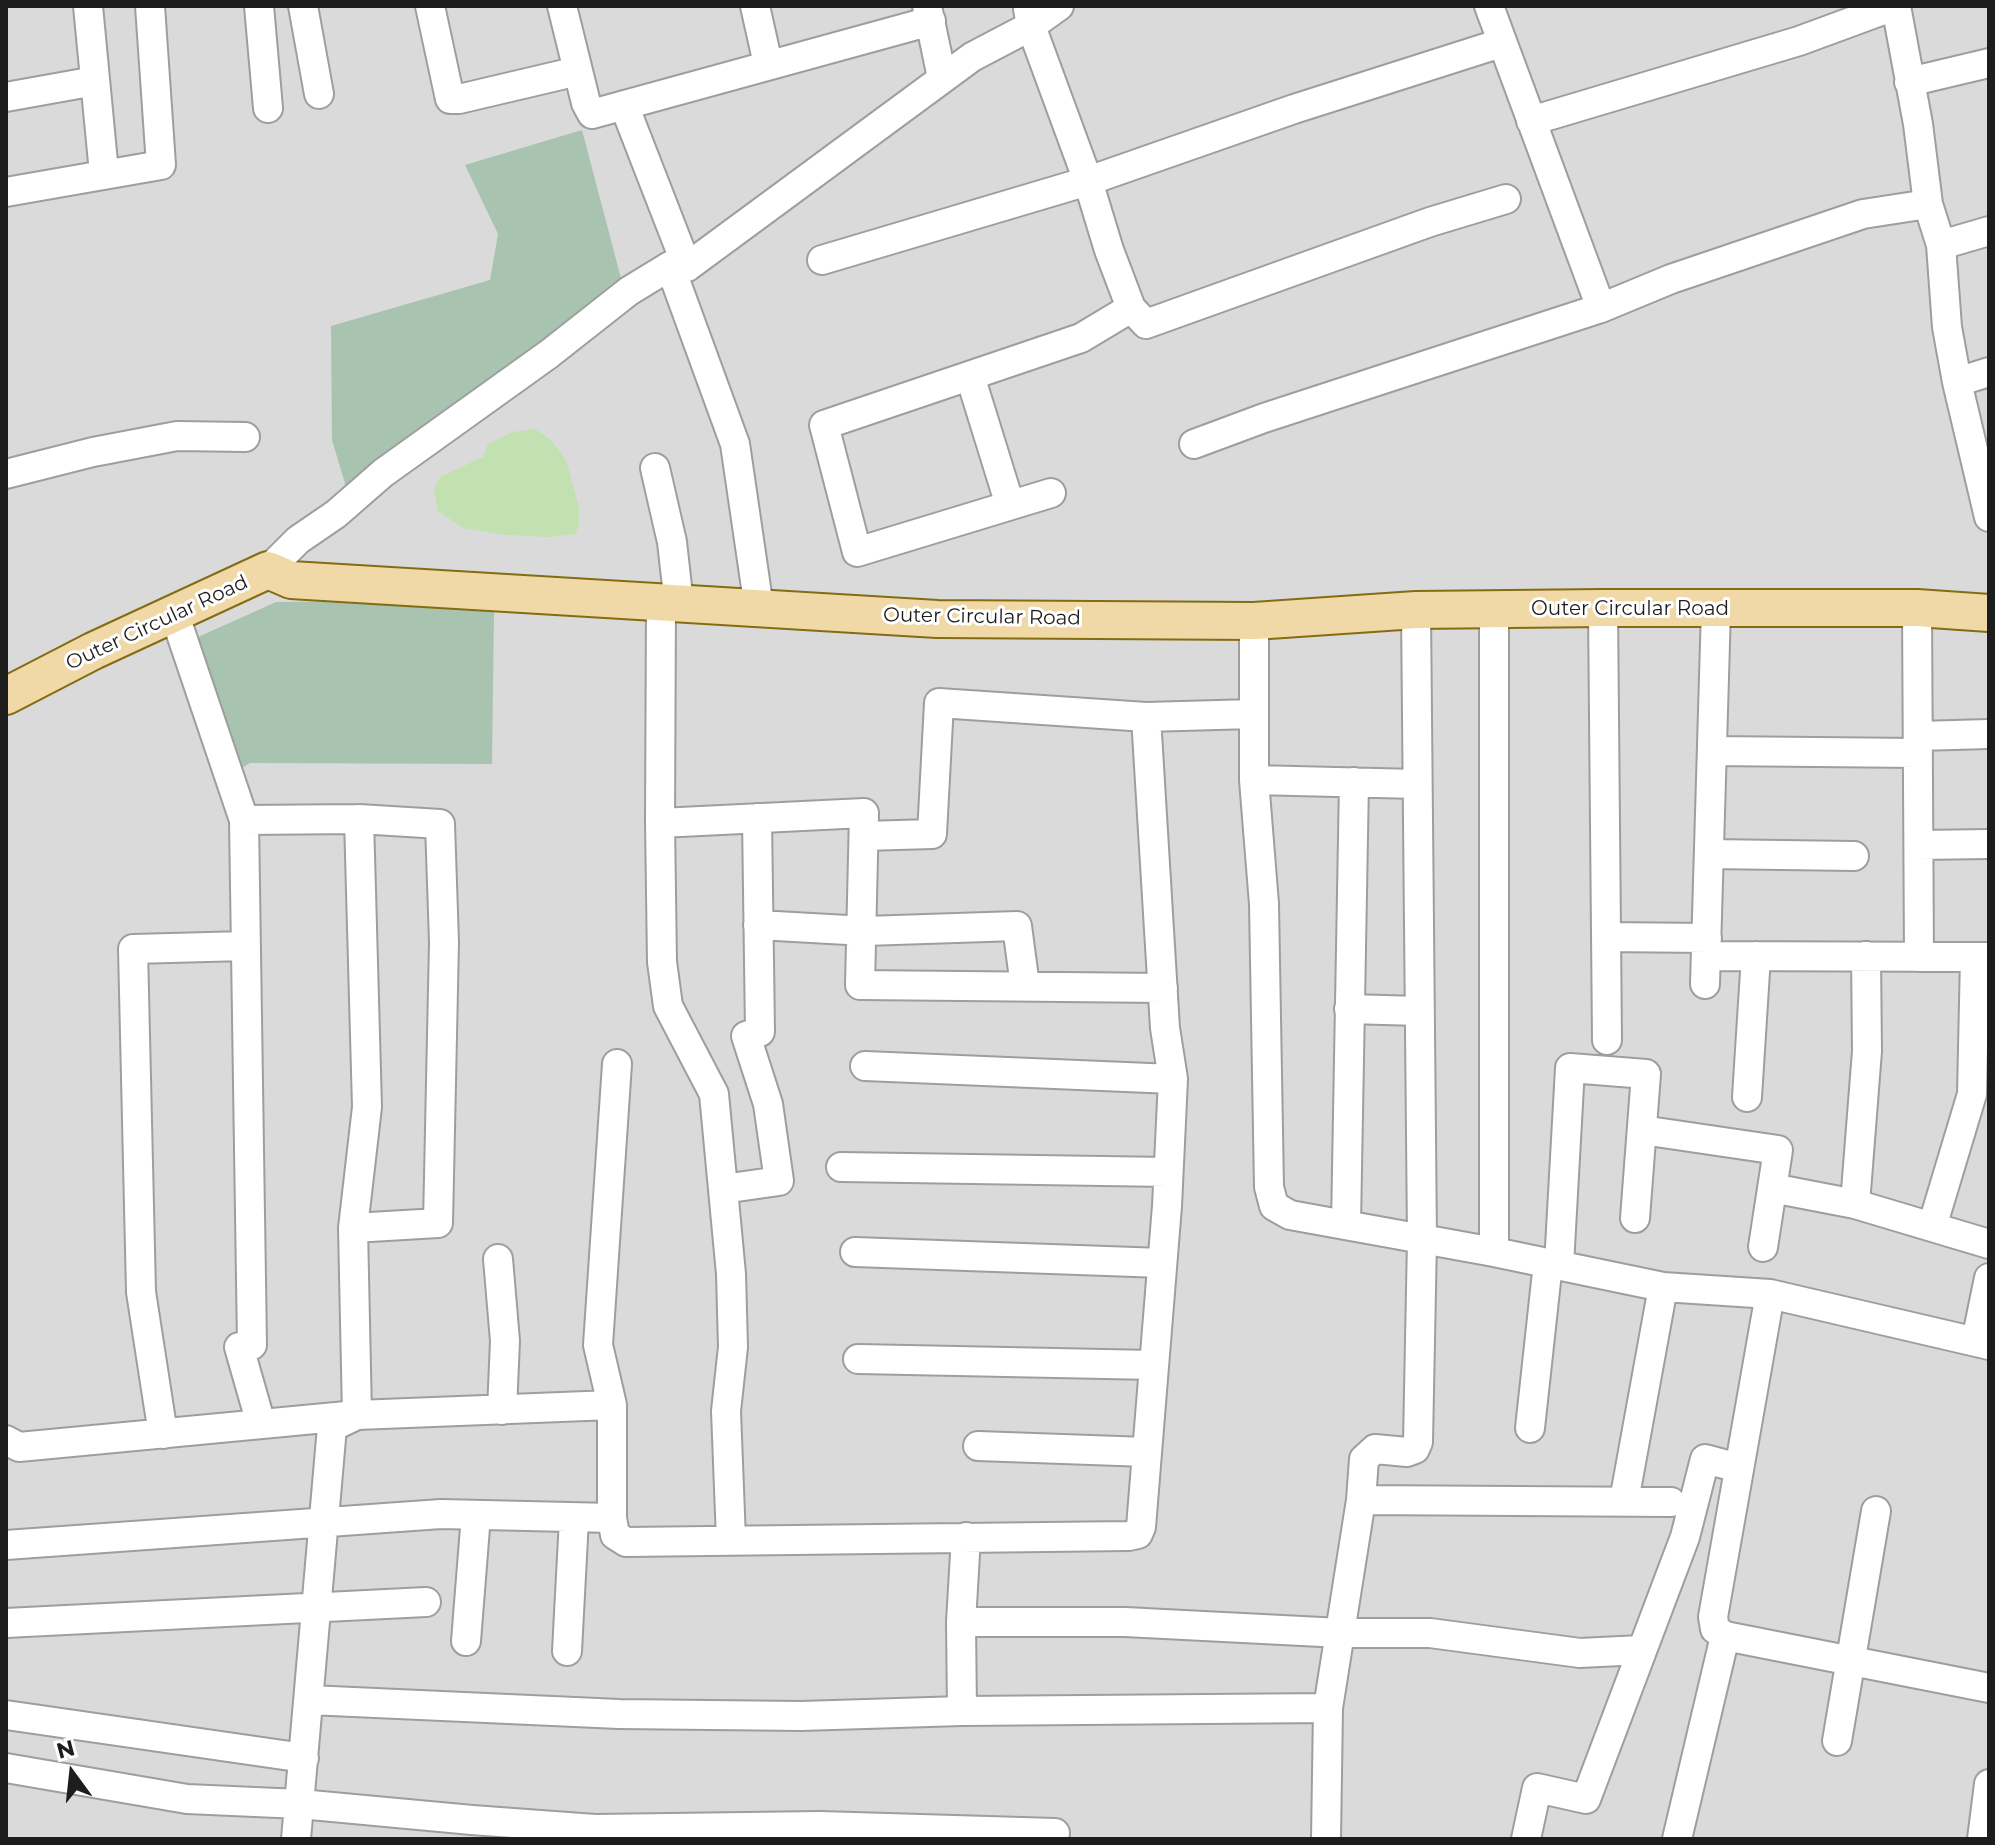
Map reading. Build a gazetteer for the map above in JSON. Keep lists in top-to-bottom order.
{
  "streets": {
    "main road": ["Outer Circular Road"]
  },
  "north": "top"
}
